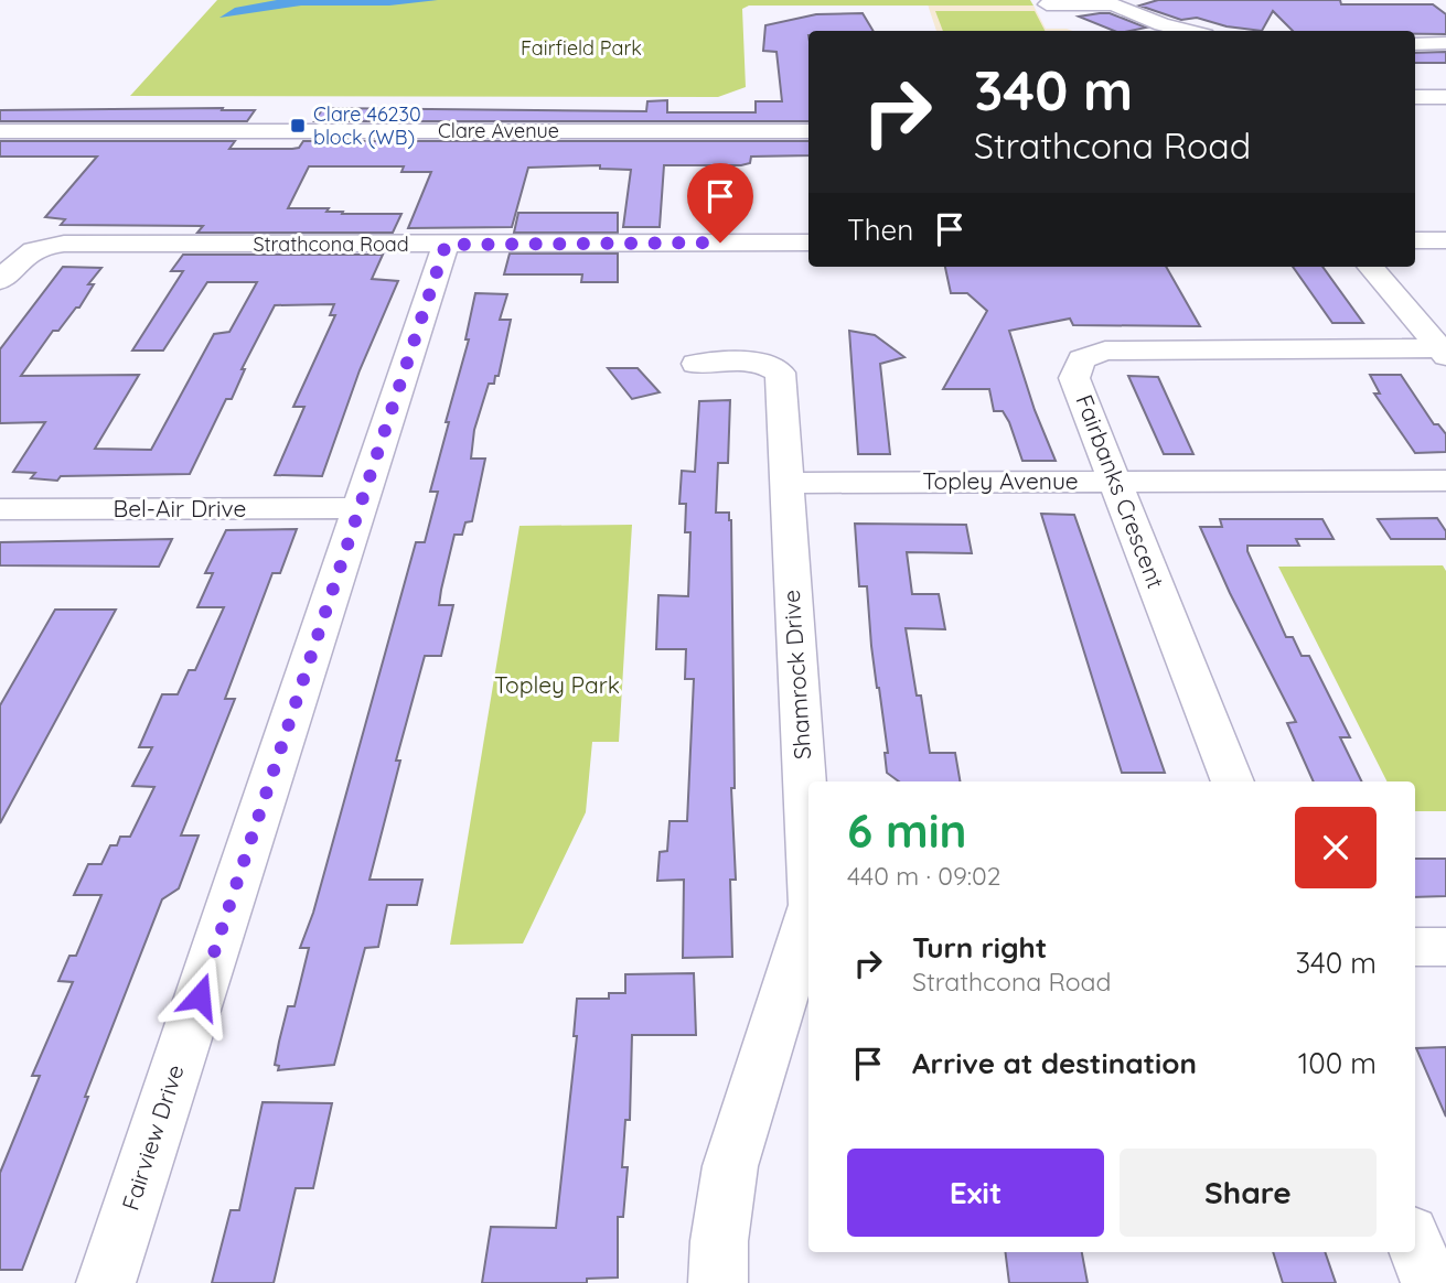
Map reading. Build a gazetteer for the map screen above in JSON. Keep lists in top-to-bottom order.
{
  "streets": {
    "street": [
      "Clare Avenue",
      "Strathcona Road",
      "Topley Avenue",
      "Fairbanks Crescent",
      "Bel-Air Drive",
      "Shamrock Drive",
      "Fairview Drive"
    ]
  },
  "crossings": [
    ["Strathcona Road", "Fairview Drive"],
    ["Topley Avenue", "Fairbanks Crescent"],
    ["Topley Avenue", "Shamrock Drive"],
    ["Bel-Air Drive", "Fairview Drive"]
  ],
  "parks": ["Fairfield Park", "Topley Park"],
  "places": {
    "transit": ["Clare 46230 block (WB)"]
  },
  "page": {
    "turn": ["340 m", "Strathcona Road"],
    "then": "Then",
    "heading": ["6 min", "440 m · 09:02"],
    "list": [
      {
        "name": "Turn right",
        "note": "Strathcona Road",
        "value": "340 m"
      },
      {
        "name": "Arrive at destination",
        "value": "100 m"
      }
    ],
    "buttons": ["Exit", "Share"]
  }
}
